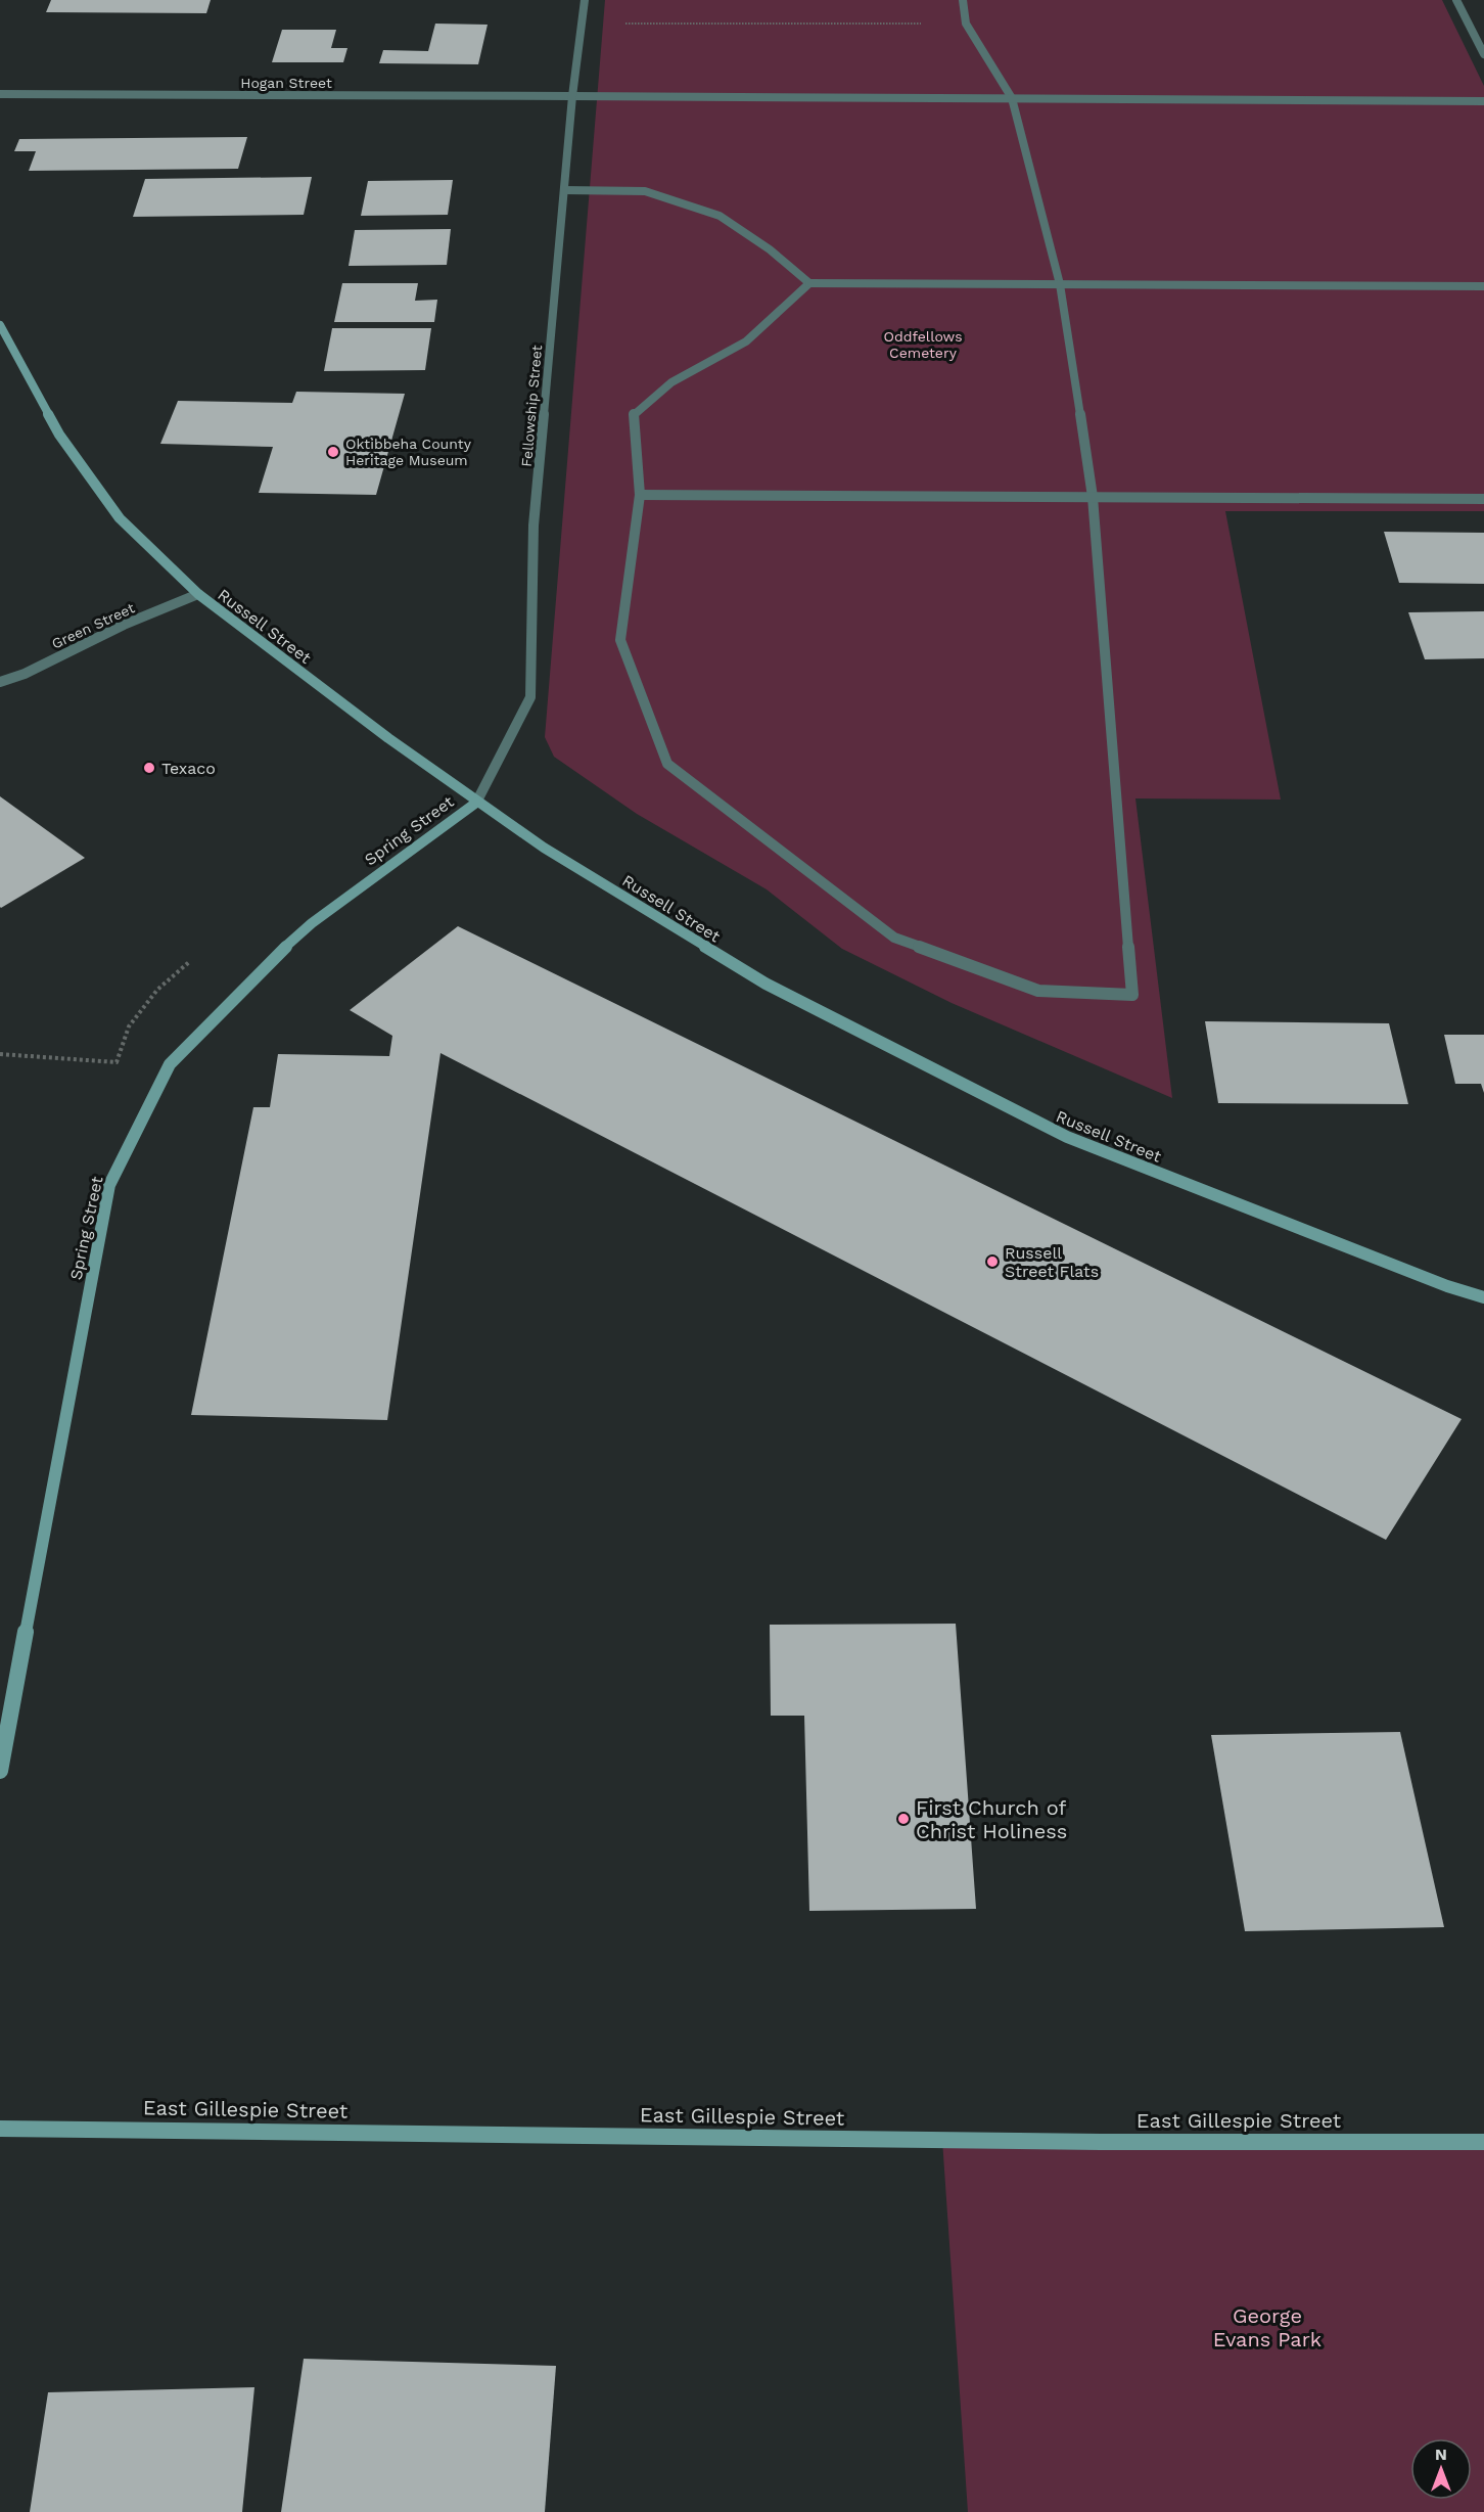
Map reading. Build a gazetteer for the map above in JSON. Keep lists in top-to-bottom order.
{
  "streets": {
    "street": [
      "Hogan Street",
      "Fellowship Street",
      "Green Street",
      "Russell Street",
      "Spring Street",
      "East Gillespie Street"
    ]
  },
  "crossings": [
    ["Hogan Street", "Fellowship Street"],
    ["Fellowship Street", "Russell Street"],
    ["Fellowship Street", "Spring Street"],
    ["Green Street", "Russell Street"],
    ["Russell Street", "Spring Street"]
  ],
  "parks": ["Oddfellows Cemetery", "George Evans Park"],
  "places": [
    "Oktibbeha County Heritage Museum",
    "Texaco",
    "Russell Street Flats",
    "First Church of Christ Holiness"
  ],
  "north": "top"
}
